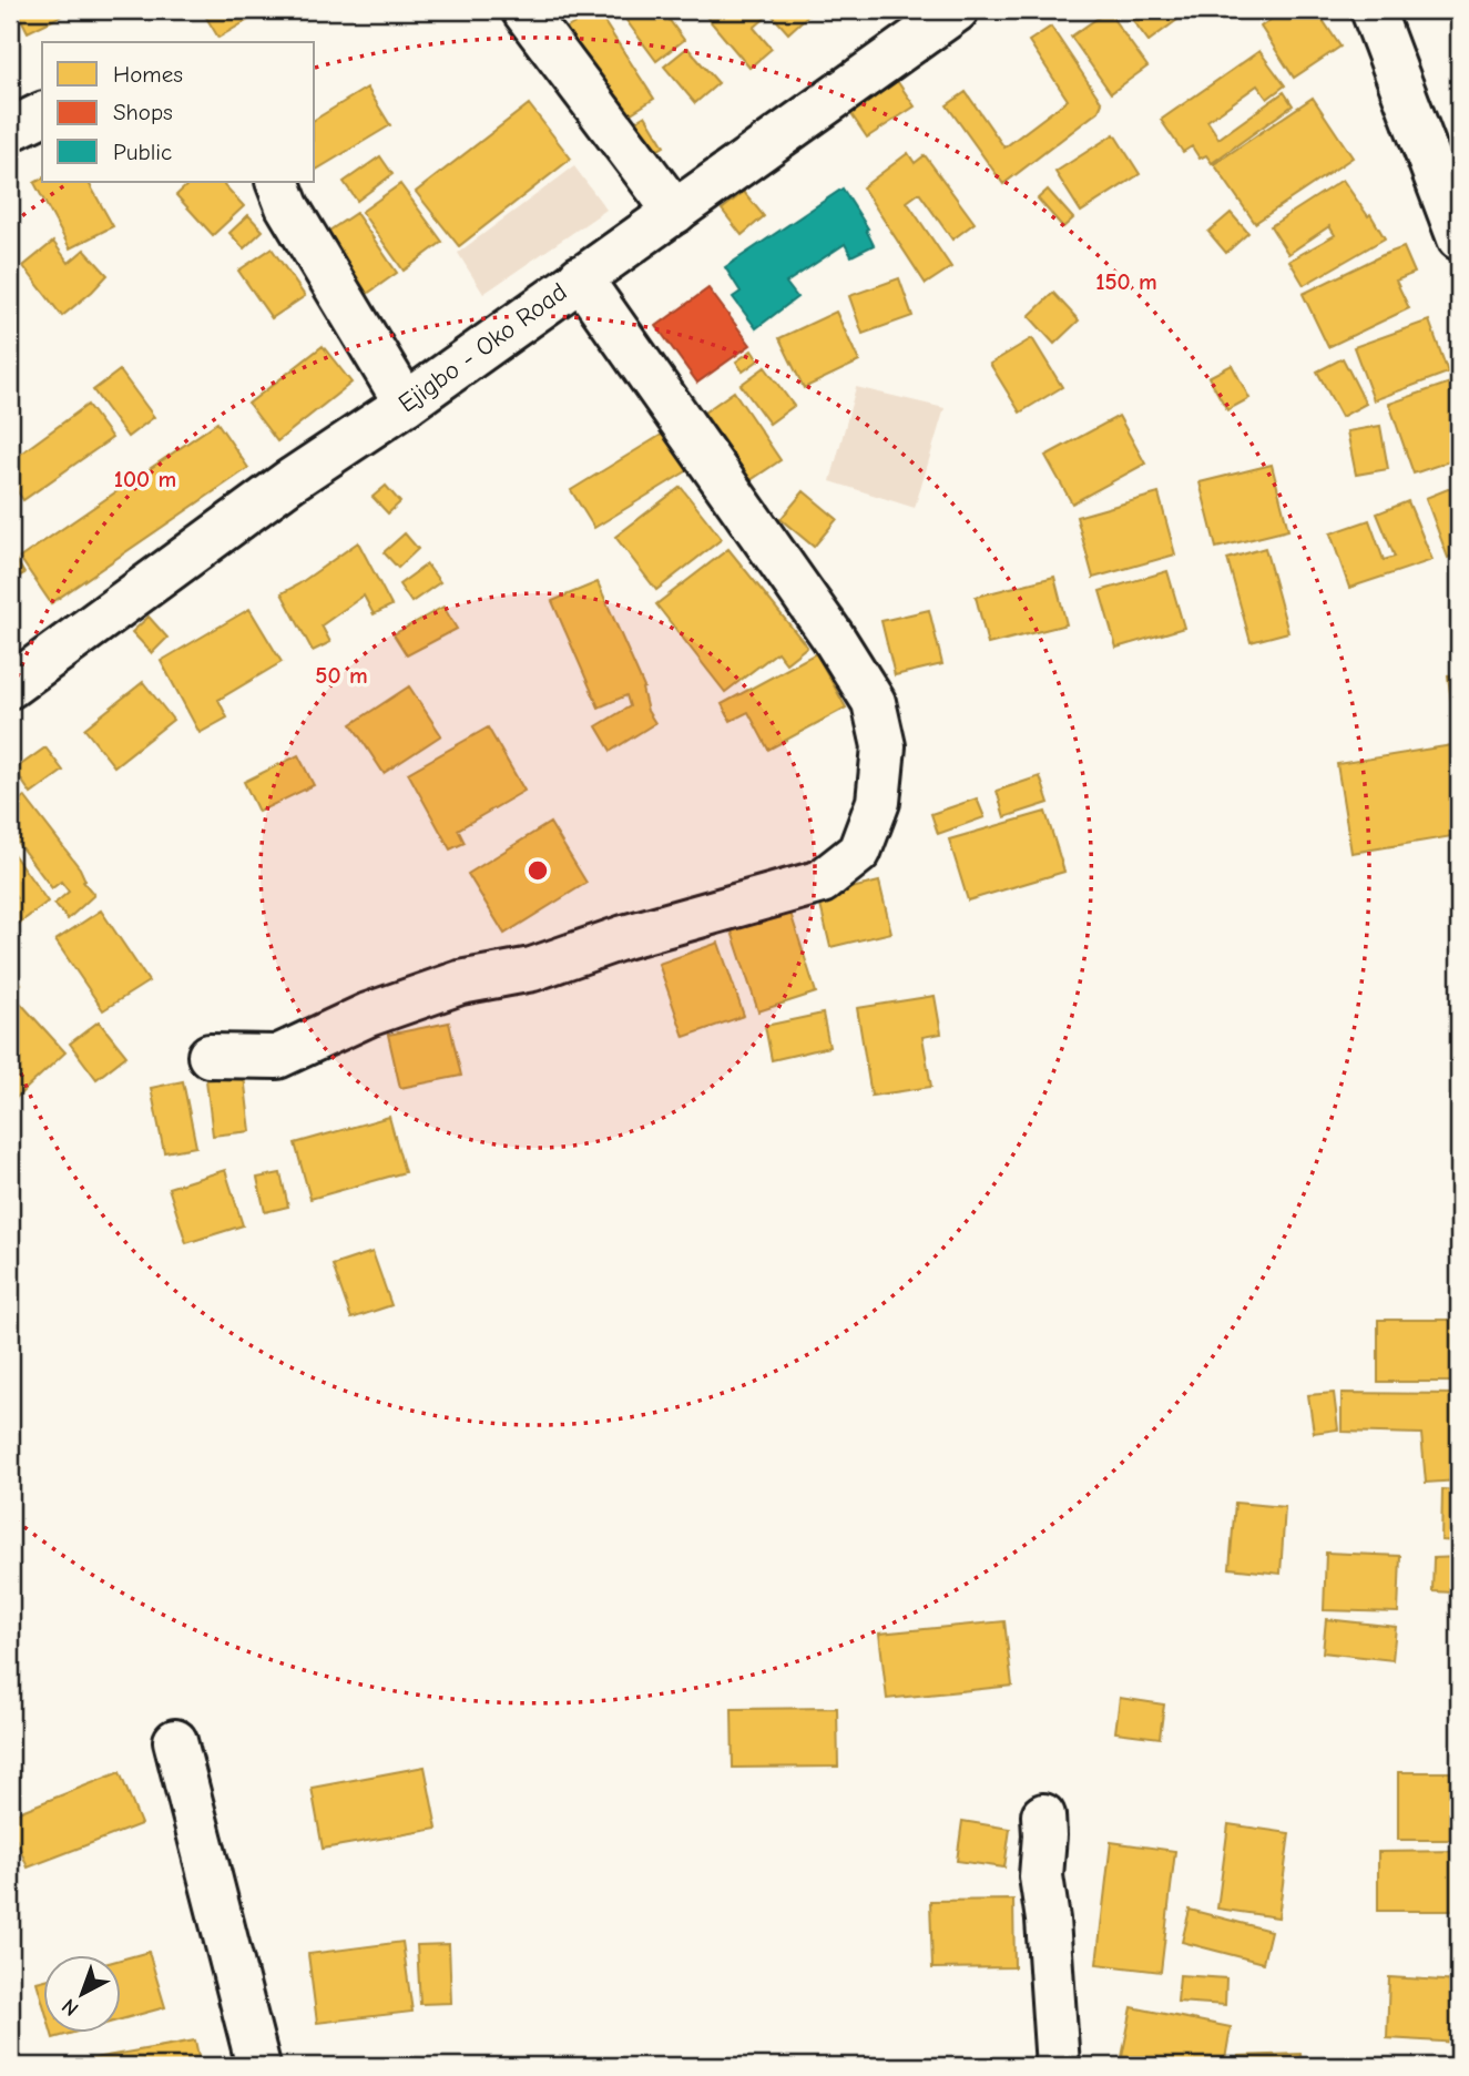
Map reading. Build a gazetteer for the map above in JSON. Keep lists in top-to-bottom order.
{
  "streets": {
    "street": ["Ejigbo - Oko Road"]
  },
  "legend": ["Homes", "Shops", "Public"],
  "north": "bottom left",
  "rings": ["150 m", "100 m", "50 m"]
}
